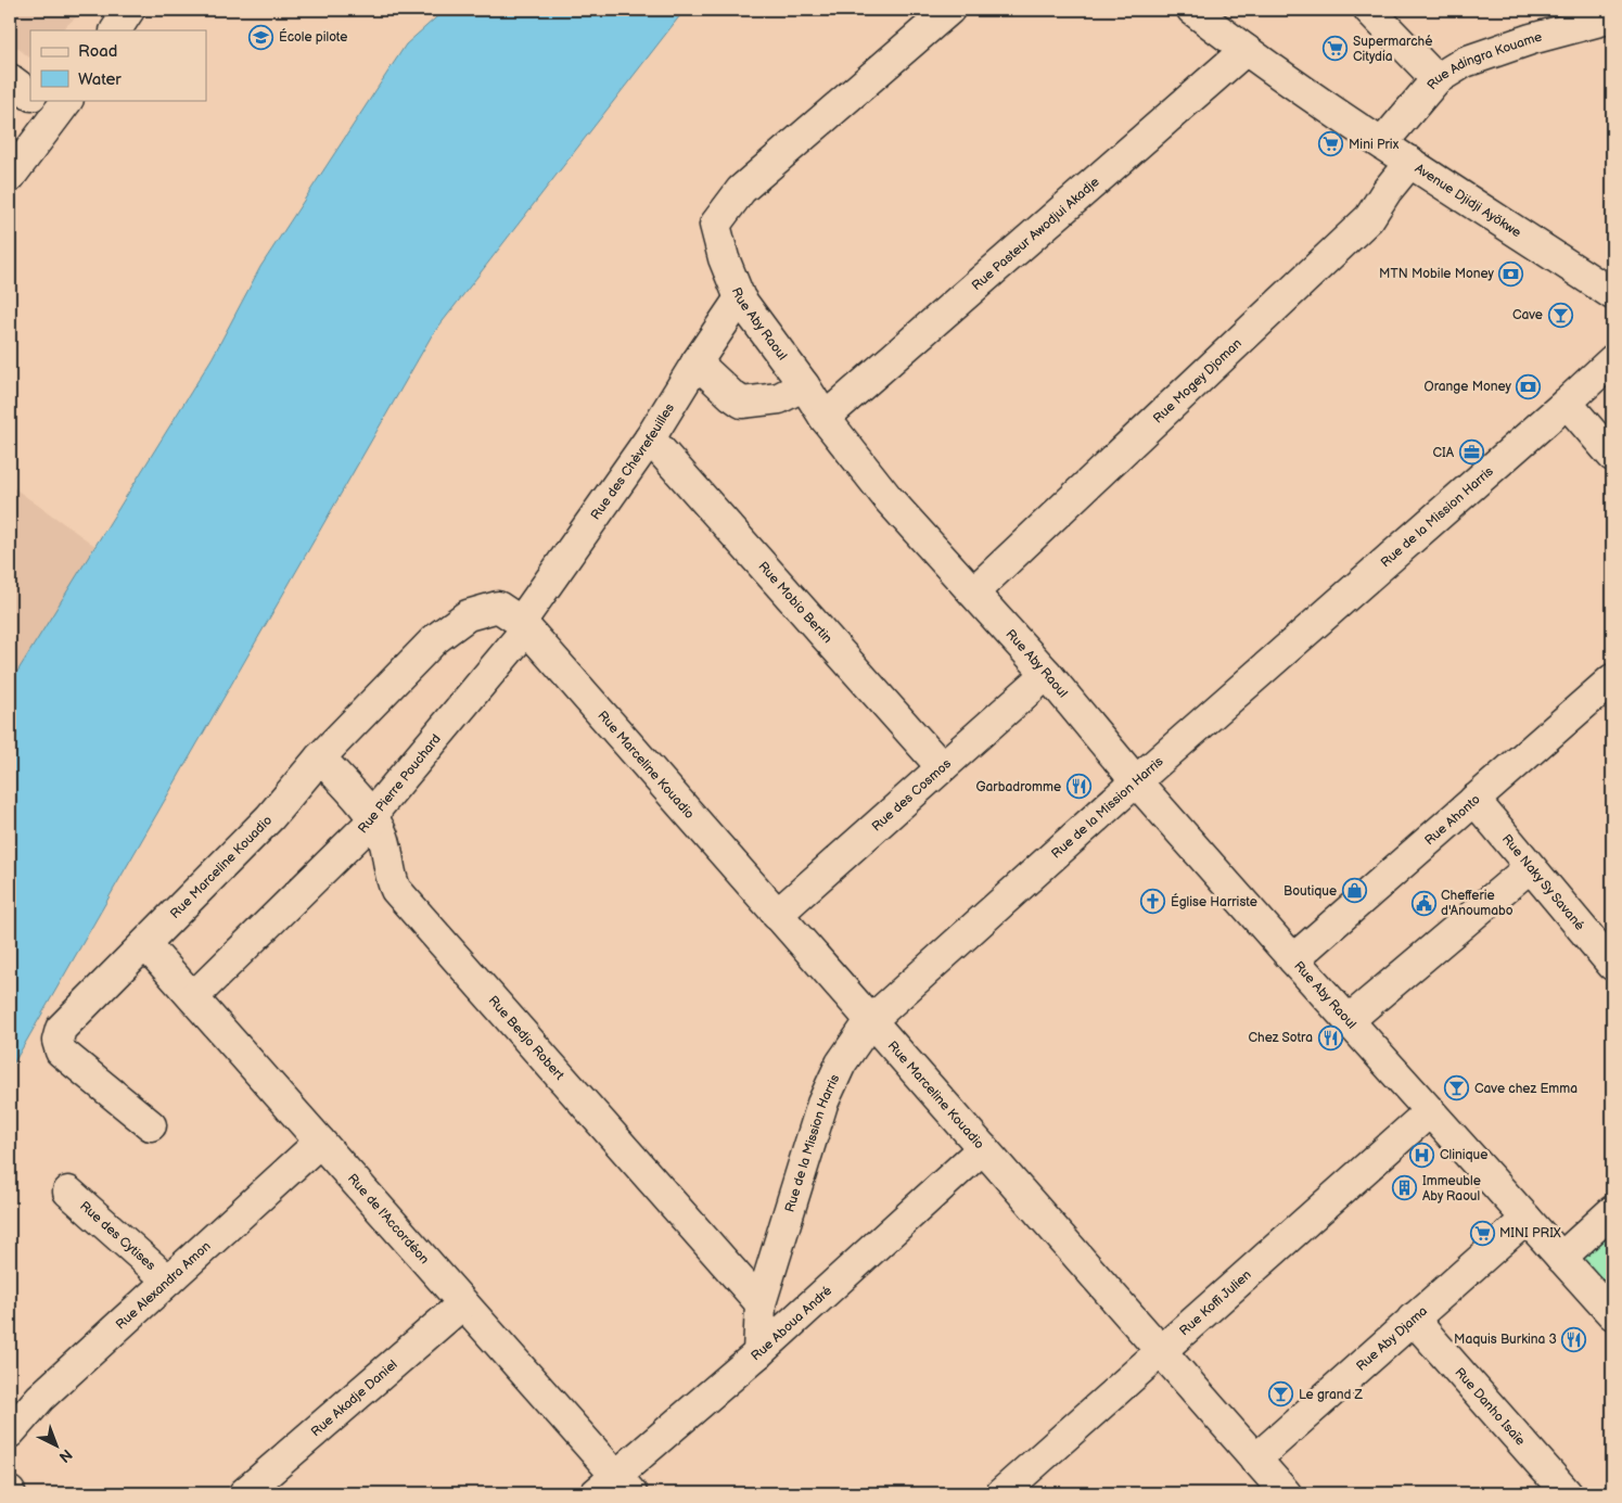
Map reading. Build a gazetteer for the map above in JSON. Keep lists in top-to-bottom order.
{
  "streets": {
    "street": [
      "Rue Adingra Kouame",
      "Avenue Djidji Ayökwe",
      "Rue Pasteur Awodjui Akadje",
      "Rue Aby Raoul",
      "Rue Mogey Djoman",
      "Rue des Chèvrefeuilles",
      "Rue de la Mission Harris",
      "Rue Mobio Bertin",
      "Rue Marceline Kouadio",
      "Rue Pierre Pouchard",
      "Rue des Cosmos",
      "Rue Ahonto",
      "Rue Naky Sy Savané",
      "Rue Bedjo Robert",
      "Rue de l'Accordéon",
      "Rue des Cytises",
      "Rue Alexandra Amon",
      "Rue Koffi Julien",
      "Rue Aboua André",
      "Rue Aby Djama",
      "Rue Akadje Daniel",
      "Rue Danho Isaïe"
    ]
  },
  "crossings": [
    ["Rue Adingra Kouame", "Avenue Djidji Ayökwe"],
    ["Avenue Djidji Ayökwe", "Rue Pasteur Awodjui Akadje"],
    ["Avenue Djidji Ayökwe", "Rue Mogey Djoman"],
    ["Rue Pasteur Awodjui Akadje", "Rue Aby Raoul"],
    ["Rue Aby Raoul", "Rue Mogey Djoman"],
    ["Rue Aby Raoul", "Rue des Chèvrefeuilles"],
    ["Rue Aby Raoul", "Rue de la Mission Harris"],
    ["Rue Aby Raoul", "Rue des Cosmos"],
    ["Rue Aby Raoul", "Rue Ahonto"],
    ["Rue Aby Raoul", "Rue Koffi Julien"],
    ["Rue Aby Raoul", "Rue Aby Djama"],
    ["Rue des Chèvrefeuilles", "Rue Mobio Bertin"],
    ["Rue des Chèvrefeuilles", "Rue Marceline Kouadio"],
    ["Rue des Chèvrefeuilles", "Rue Pierre Pouchard"],
    ["Rue de la Mission Harris", "Rue Marceline Kouadio"],
    ["Rue de la Mission Harris", "Rue Bedjo Robert"],
    ["Rue de la Mission Harris", "Rue Aboua André"],
    ["Rue Mobio Bertin", "Rue des Cosmos"],
    ["Rue Marceline Kouadio", "Rue Pierre Pouchard"],
    ["Rue Marceline Kouadio", "Rue des Cosmos"],
    ["Rue Marceline Kouadio", "Rue Bedjo Robert"],
    ["Rue Marceline Kouadio", "Rue de l'Accordéon"],
    ["Rue Marceline Kouadio", "Rue Koffi Julien"],
    ["Rue Marceline Kouadio", "Rue Aboua André"],
    ["Rue Marceline Kouadio", "Rue Aby Djama"],
    ["Rue Pierre Pouchard", "Rue Bedjo Robert"],
    ["Rue Pierre Pouchard", "Rue de l'Accordéon"],
    ["Rue Ahonto", "Rue Naky Sy Savané"],
    ["Rue de l'Accordéon", "Rue Alexandra Amon"],
    ["Rue de l'Accordéon", "Rue Aboua André"],
    ["Rue de l'Accordéon", "Rue Akadje Daniel"],
    ["Rue des Cytises", "Rue Alexandra Amon"],
    ["Rue Aby Djama", "Rue Danho Isaïe"]
  ],
  "places": {
    "school or university": ["École pilote"],
    "supermarket": ["Supermarché Citydia", "Mini Prix", "MINI PRIX"],
    "bank": ["MTN Mobile Money", "Orange Money"],
    "bar": ["Cave", "Cave chez Emma", "Le grand Z"],
    "office": ["CIA"],
    "restaurant": ["Garbadromme", "Chez Sotra", "Maquis Burkina 3"],
    "shop": ["Boutique"],
    "church": ["Église Harriste"],
    "public building": ["Chefferie d'Anoumabo"],
    "hospital": ["Clinique"],
    "building": ["Immeuble Aby Raoul"]
  },
  "legend": ["Road", "Water"],
  "north": "bottom right"
}
